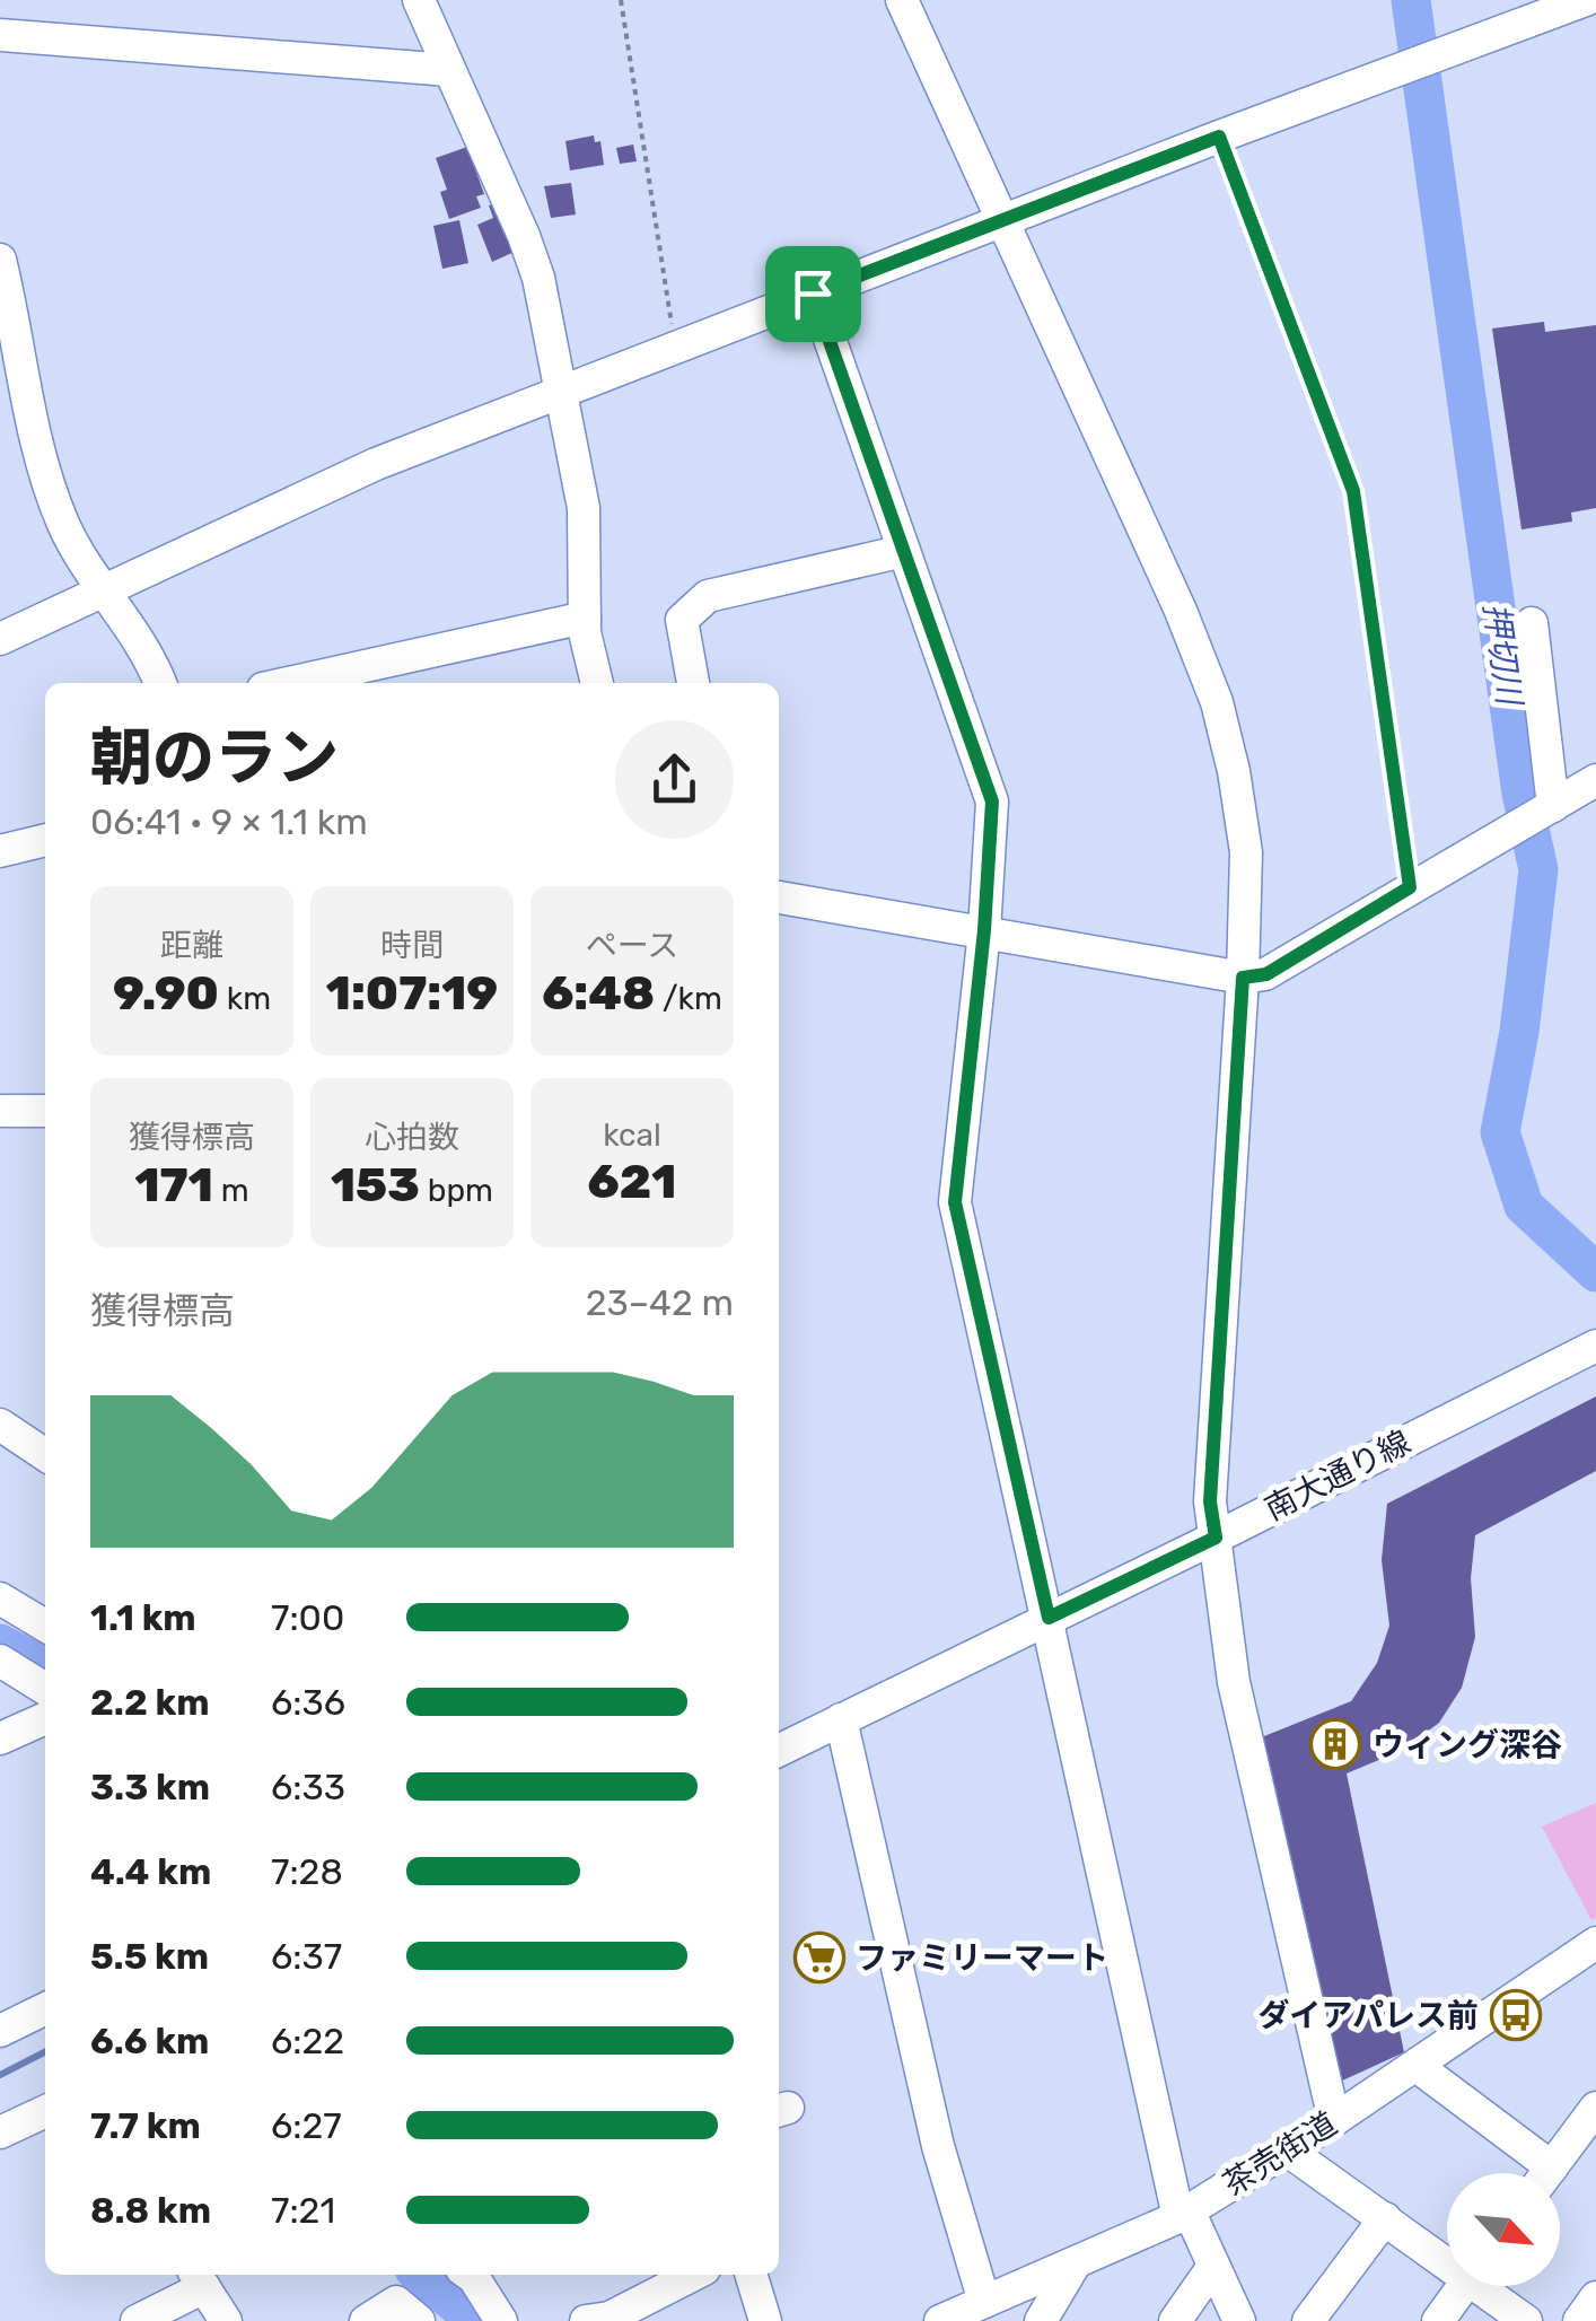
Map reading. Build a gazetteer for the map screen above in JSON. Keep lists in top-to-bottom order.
{
  "streets": {
    "street": ["南大通り線", "茶売街道"]
  },
  "water": ["押切川"],
  "places": {
    "building": ["ウィング深谷"],
    "supermarket": ["ファミリーマート"],
    "bus stop": ["ダイアパレス前"]
  },
  "north": "bottom right",
  "page": {
    "heading": ["朝のラン", "06:41 · 9 × 1.1 km"],
    "stats": [
      ["距離", "9.90 km"],
      ["時間", "1:07:19"],
      ["ペース", "6:48 /km"],
      ["獲得標高", "171 m"],
      ["心拍数", "153 bpm"],
      ["kcal", "621"]
    ],
    "chart": ["獲得標高", "23–42 m"],
    "list": [
      {
        "name": "1.1 km",
        "note": "7:00"
      },
      {
        "name": "2.2 km",
        "note": "6:36"
      },
      {
        "name": "3.3 km",
        "note": "6:33"
      },
      {
        "name": "4.4 km",
        "note": "7:28"
      },
      {
        "name": "5.5 km",
        "note": "6:37"
      },
      {
        "name": "6.6 km",
        "note": "6:22"
      },
      {
        "name": "7.7 km",
        "note": "6:27"
      },
      {
        "name": "8.8 km",
        "note": "7:21"
      }
    ]
  }
}
